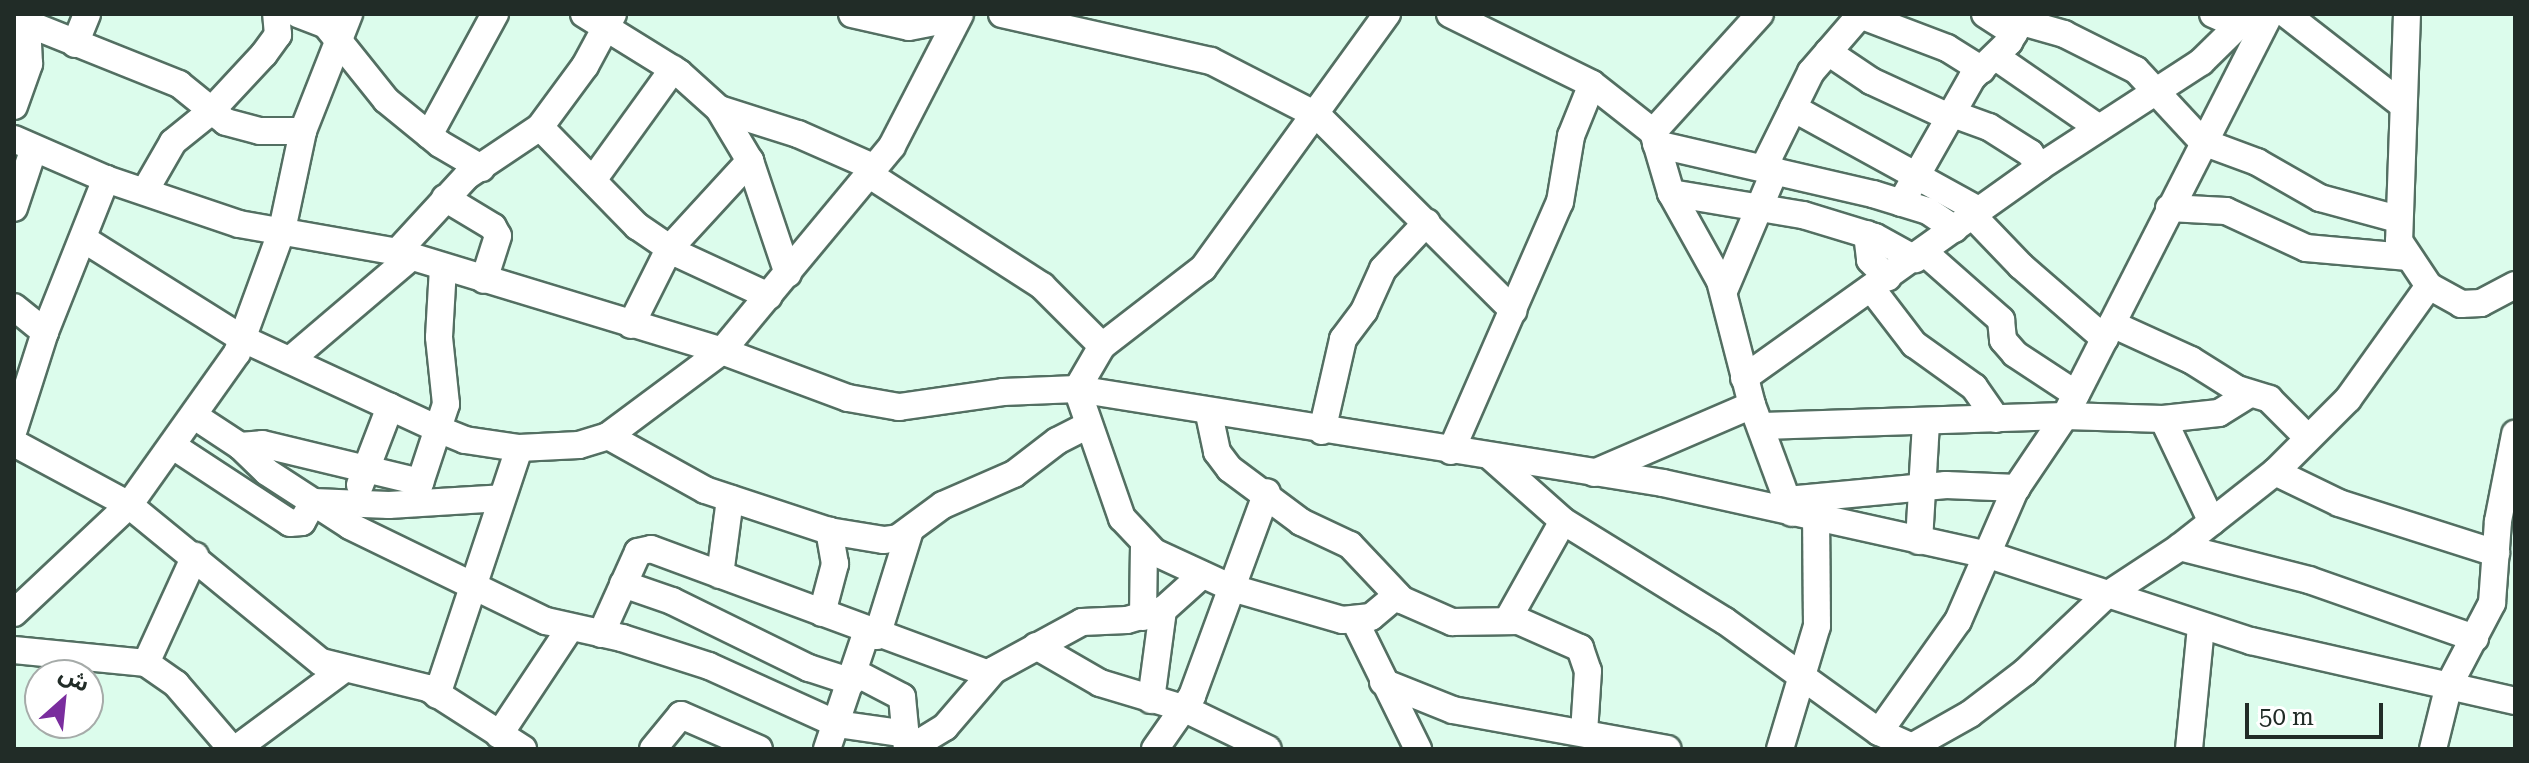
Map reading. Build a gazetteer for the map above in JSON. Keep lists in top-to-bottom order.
{
  "scale_bar": "50 m",
  "north": "top right"
}
